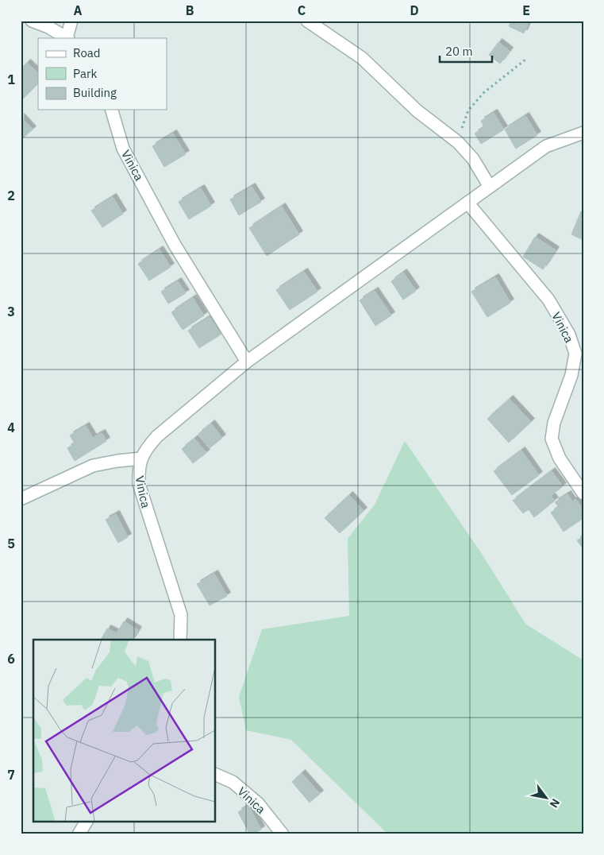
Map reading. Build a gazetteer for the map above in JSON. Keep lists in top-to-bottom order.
{
  "streets": {
    "street": ["Vinica"]
  },
  "legend": ["Road", "Park", "Building"],
  "scale_bar": "20 m",
  "north": "bottom right",
  "grid": {
    "columns": [
      "A",
      "B",
      "C",
      "D",
      "E"
    ],
    "rows": [
      "1",
      "2",
      "3",
      "4",
      "5",
      "6",
      "7"
    ]
  }
}
